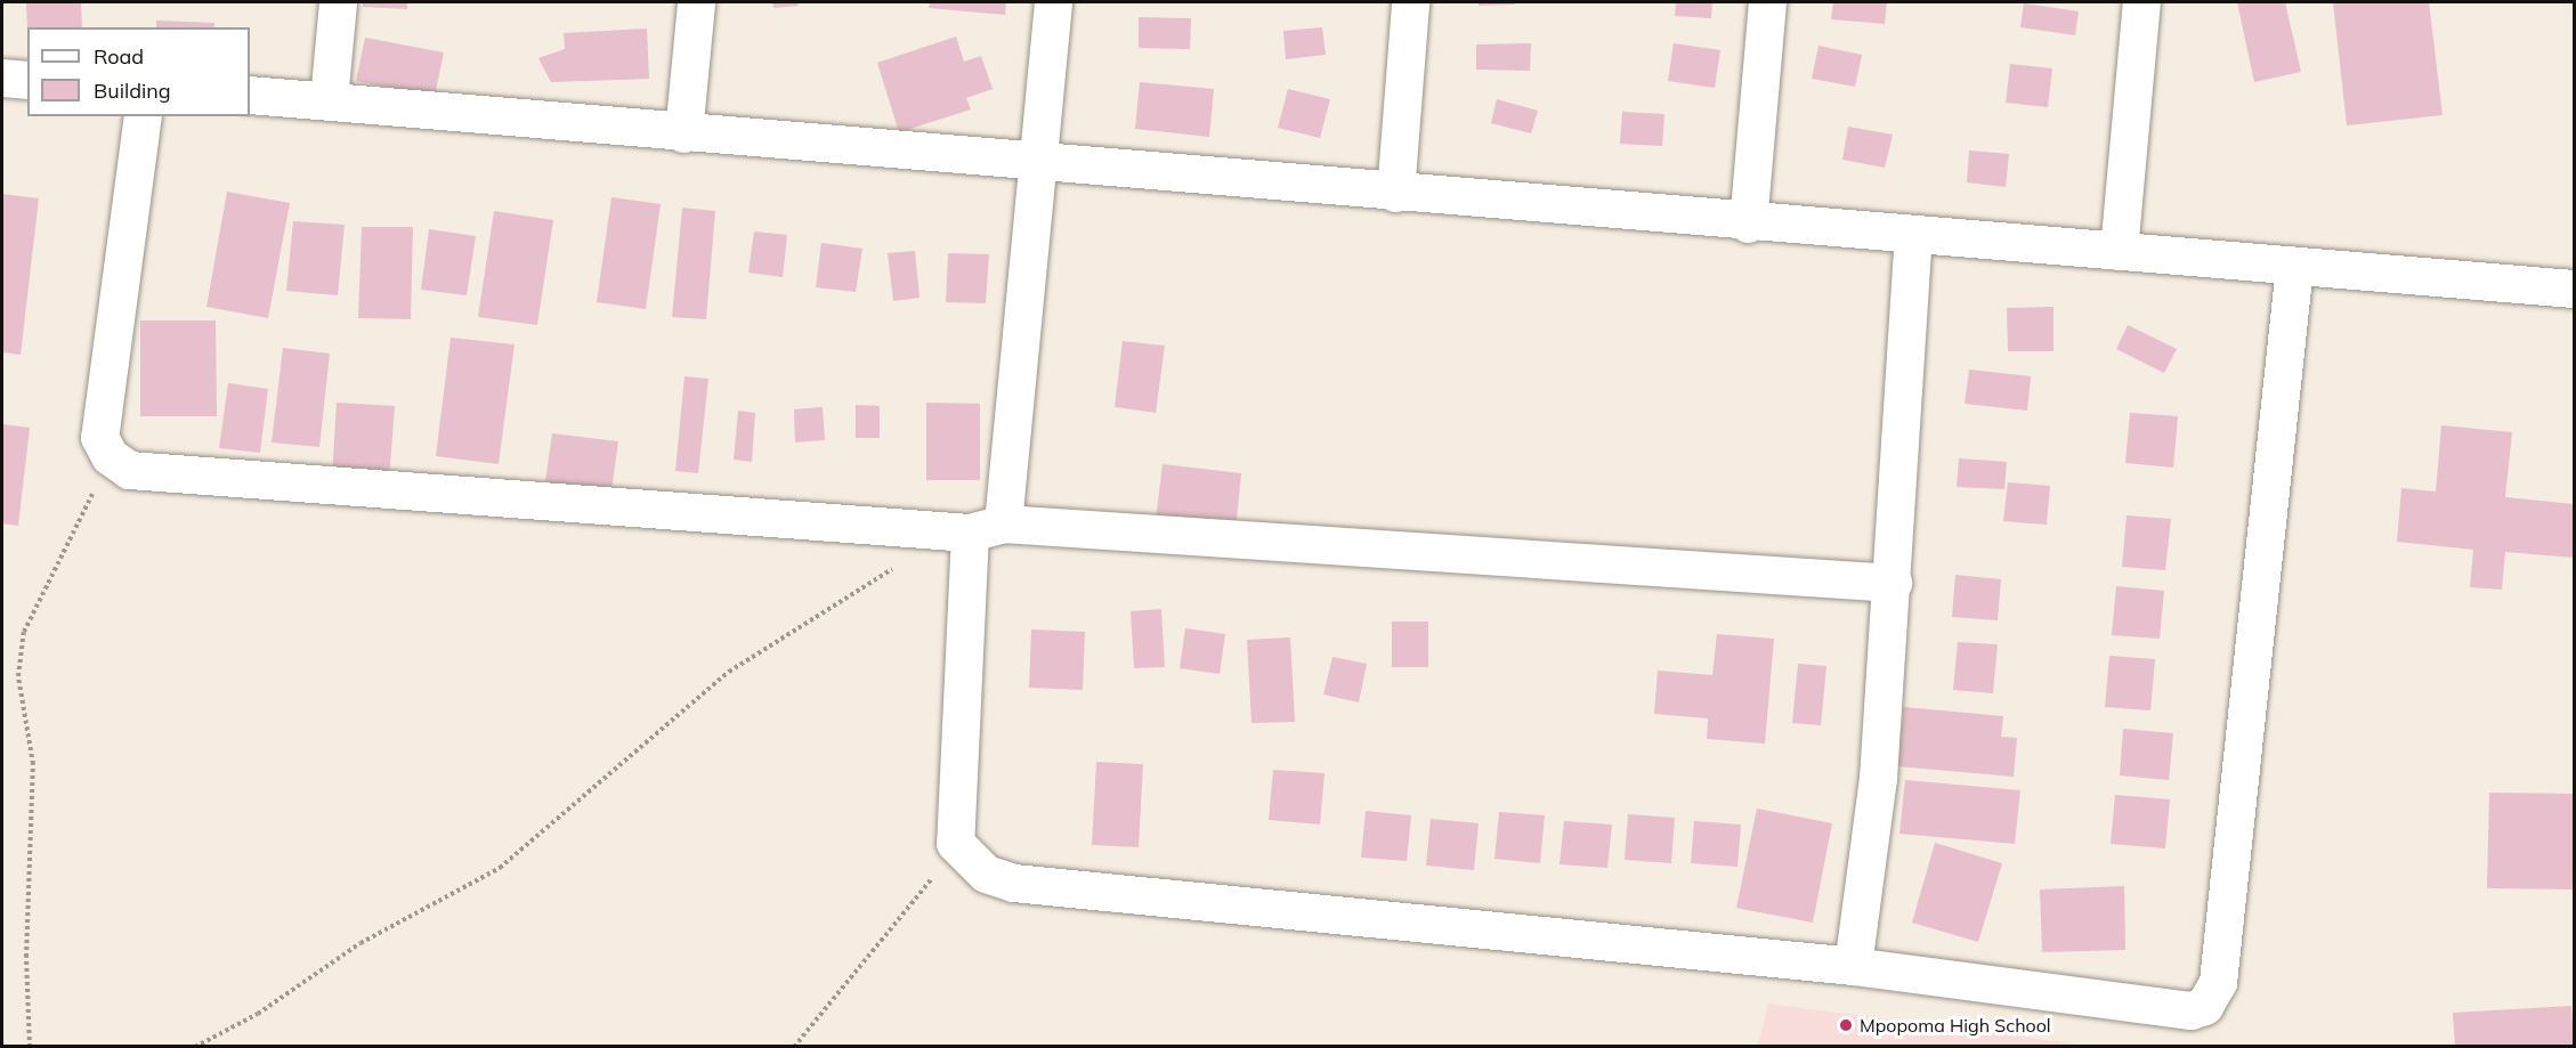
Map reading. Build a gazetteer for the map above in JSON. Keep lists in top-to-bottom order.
{
  "places": ["Mpopoma High School"],
  "legend": ["Road", "Building"]
}
